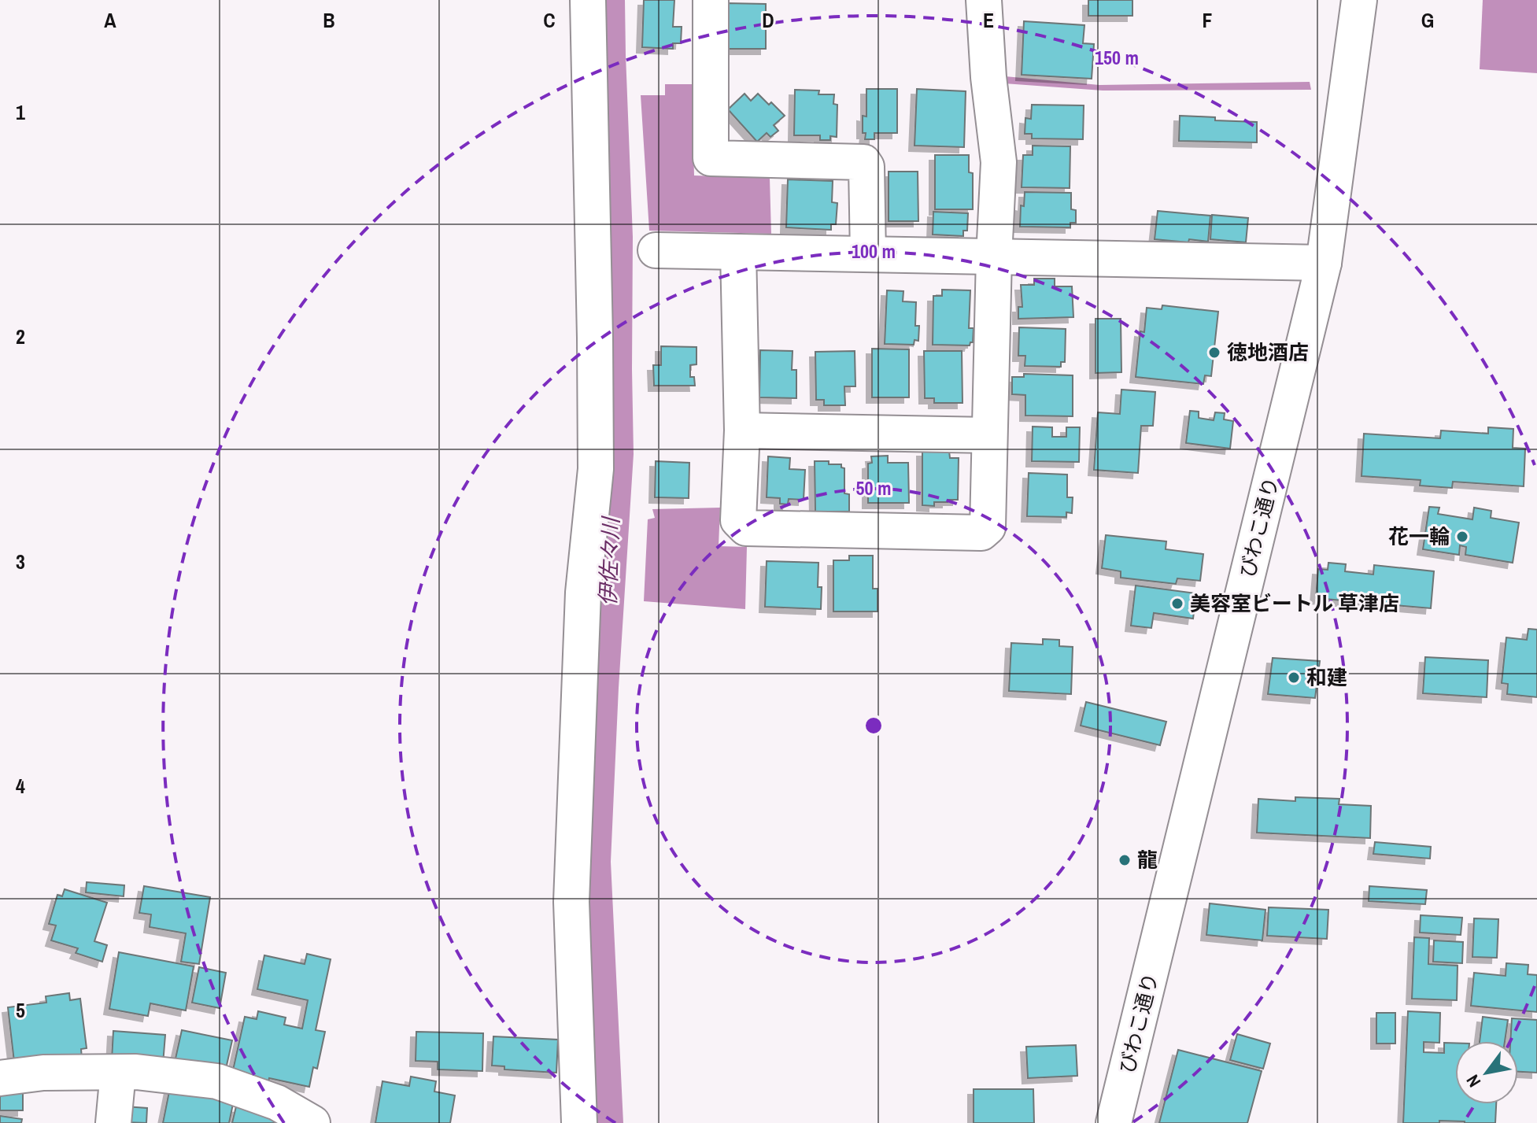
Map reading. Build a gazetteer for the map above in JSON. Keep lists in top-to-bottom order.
{
  "streets": {
    "street": ["びわこ通り"]
  },
  "water": ["伊佐々川"],
  "places": [
    "徳地酒店",
    "花一輪",
    "美容室ビートル 草津店",
    "和建",
    "龍"
  ],
  "north": "bottom left",
  "grid": {
    "columns": [
      "A",
      "B",
      "C",
      "D",
      "E",
      "F",
      "G"
    ],
    "rows": [
      "1",
      "2",
      "3",
      "4",
      "5"
    ]
  },
  "rings": ["150 m", "100 m", "50 m"]
}
